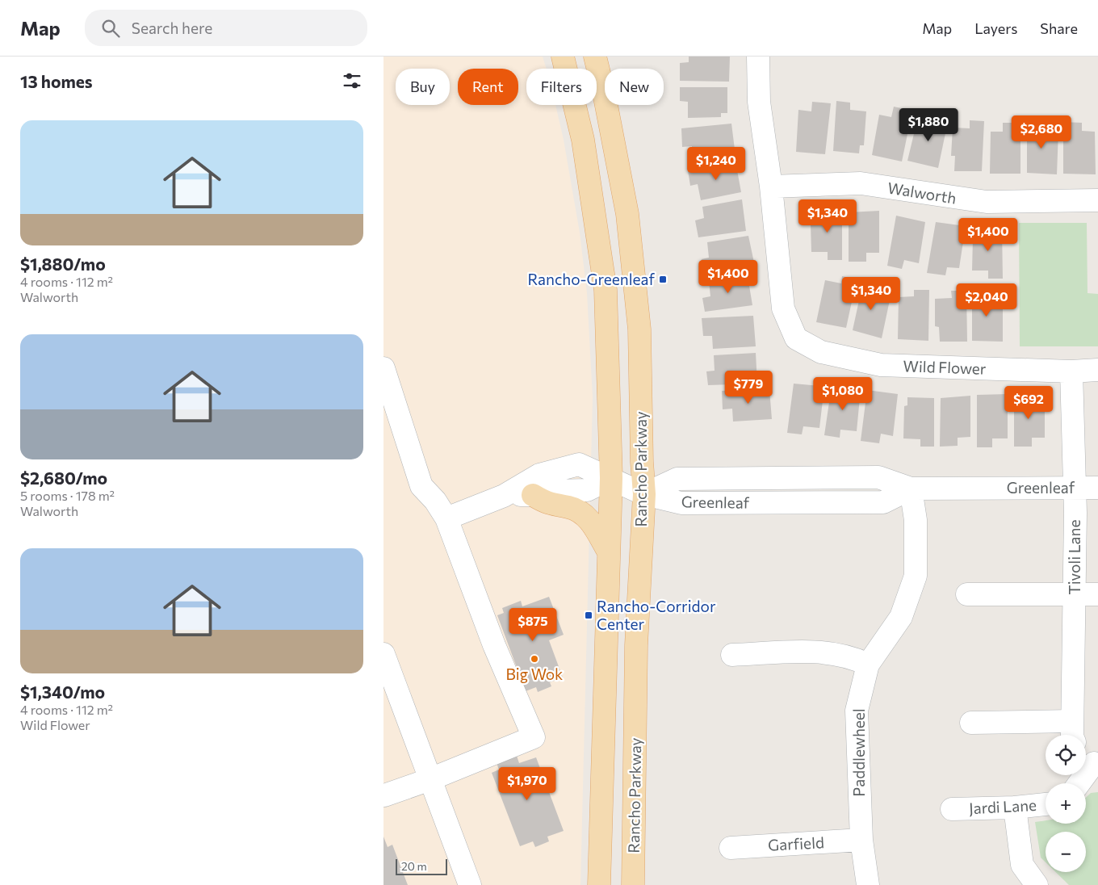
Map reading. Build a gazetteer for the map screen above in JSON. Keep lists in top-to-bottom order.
{
  "streets": {
    "main road": ["Rancho Parkway"],
    "street": [
      "Walworth",
      "Wild Flower",
      "Greenleaf",
      "Tivoli Lane",
      "Paddlewheel",
      "Jardi Lane",
      "Garfield"
    ]
  },
  "crossings": [
    ["Walworth", "Wild Flower"],
    ["Wild Flower", "Tivoli Lane"],
    ["Rancho Parkway", "Greenleaf"],
    ["Greenleaf", "Tivoli Lane"],
    ["Greenleaf", "Paddlewheel"],
    ["Paddlewheel", "Garfield"]
  ],
  "places": {
    "transit": ["Rancho-Greenleaf", "Rancho-Corridor Center"],
    "other": ["Big Wok"]
  },
  "scale_bar": "20 m",
  "page": {
    "header": "Map",
    "search": "Search here",
    "nav": ["Map", "Layers", "Share"],
    "heading": "13 homes",
    "chip": [
      "Buy",
      "Rent",
      "Filters",
      "New"
    ],
    "list": [
      {
        "name": "$1,880/mo",
        "note": "4 rooms · 112 m² · Walworth"
      },
      {
        "name": "$2,680/mo",
        "note": "5 rooms · 178 m² · Walworth"
      },
      {
        "name": "$1,340/mo",
        "note": "4 rooms · 112 m² · Wild Flower"
      }
    ],
    "price": [
      "$1,880",
      "$2,680",
      "$1,240",
      "$1,340",
      "$1,400",
      "$1,400",
      "$1,340",
      "$2,040",
      "$779",
      "$1,080",
      "$692",
      "$875",
      "$1,970"
    ],
    "map_buttons": ["+", "−"],
    "scale": "20 m"
  }
}
